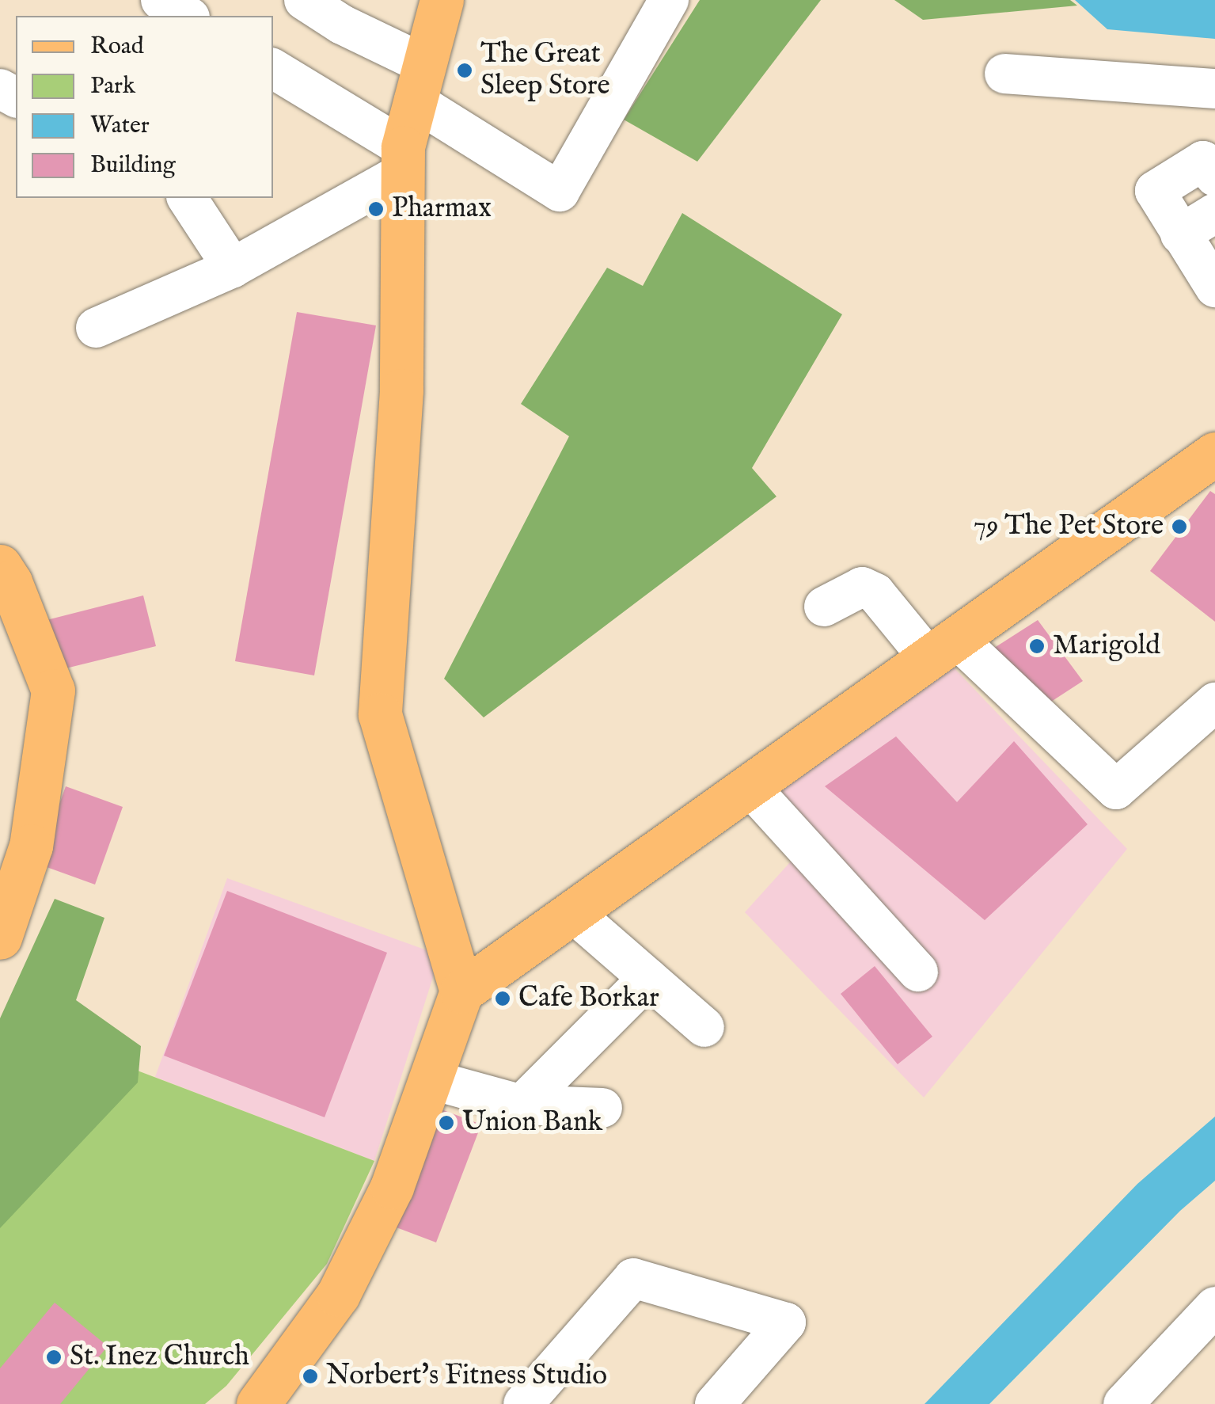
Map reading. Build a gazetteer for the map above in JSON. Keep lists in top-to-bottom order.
{
  "places": [
    "The Great Sleep Store",
    "Pharmax",
    "79 The Pet Store",
    "Marigold",
    "Cafe Borkar",
    "Union Bank",
    "St. Inez Church",
    "Norbert's Fitness Studio"
  ],
  "legend": [
    "Road",
    "Park",
    "Water",
    "Building"
  ]
}
